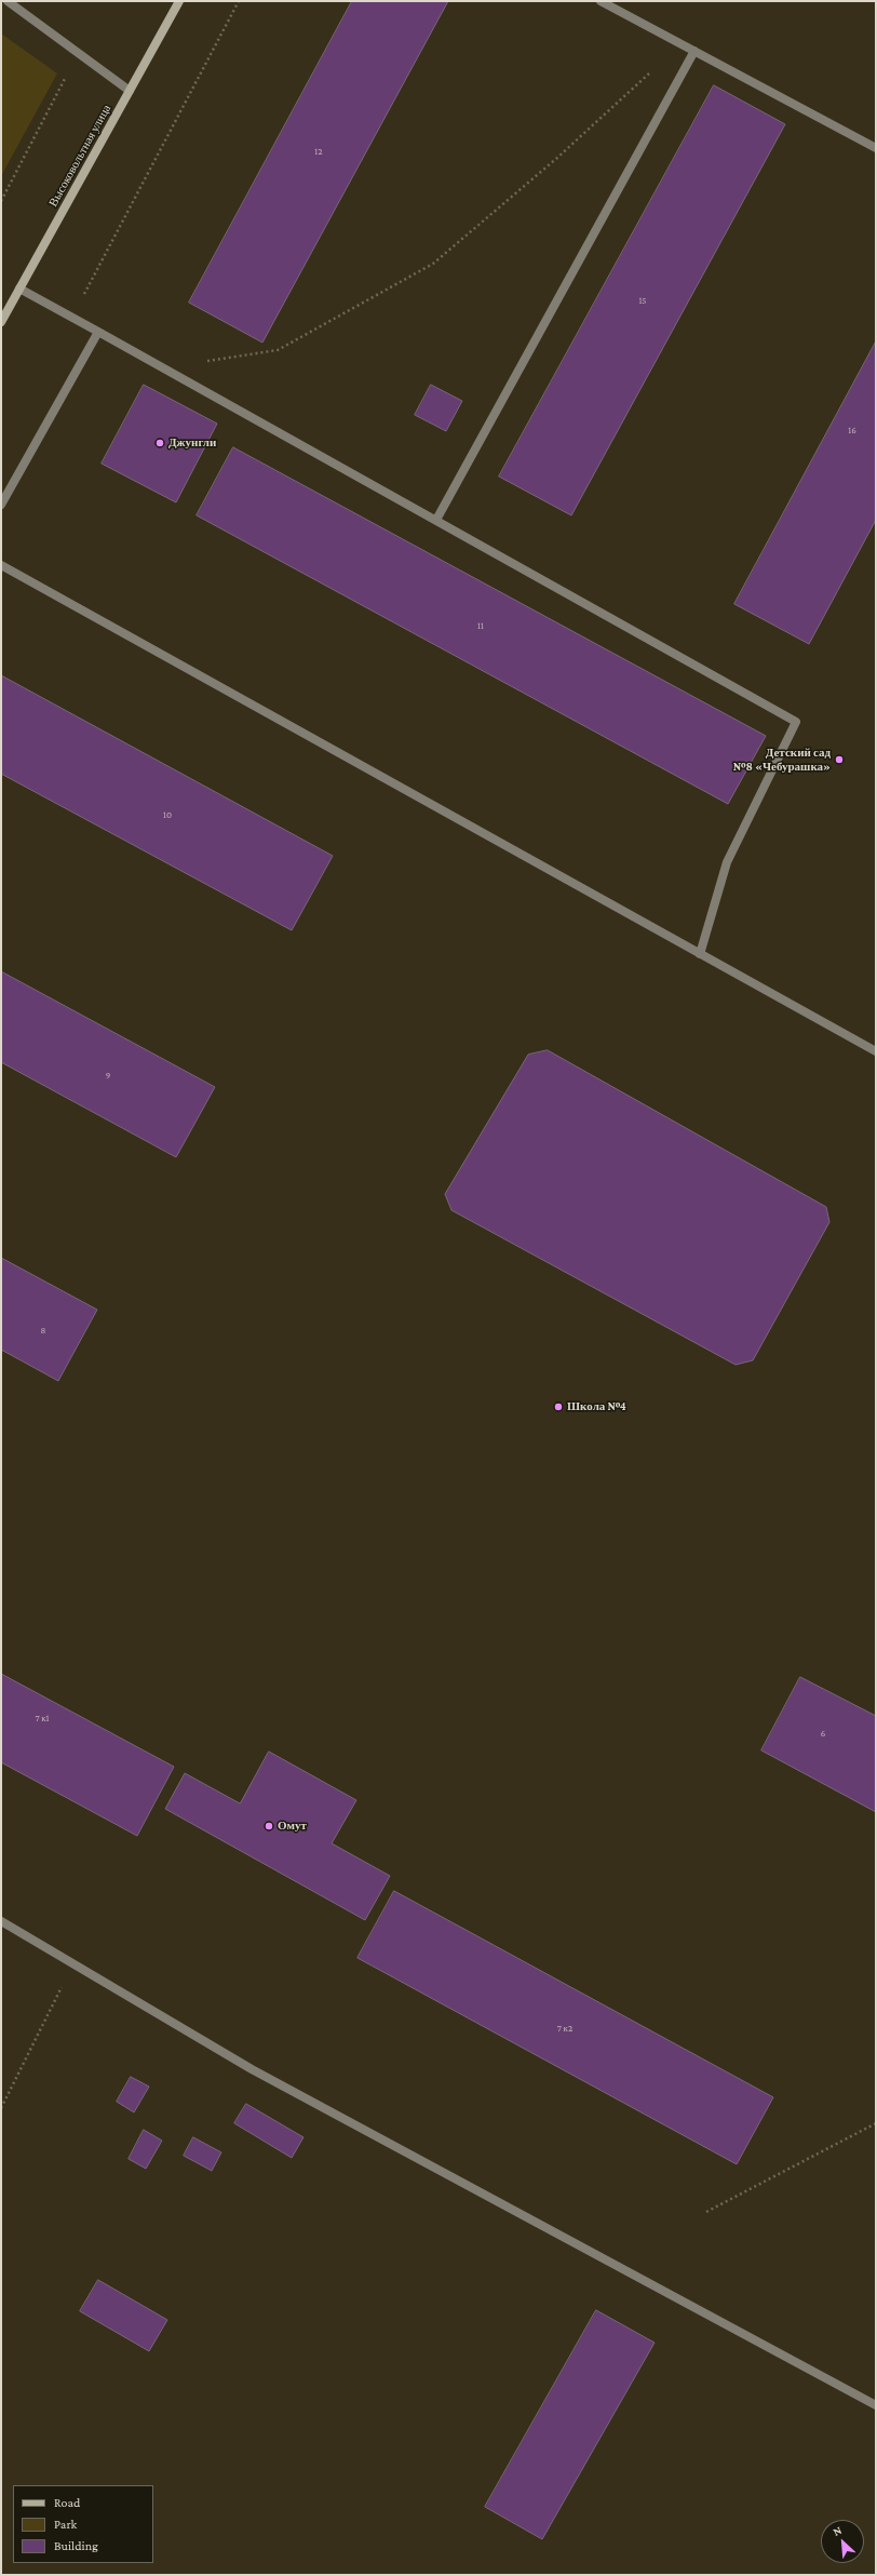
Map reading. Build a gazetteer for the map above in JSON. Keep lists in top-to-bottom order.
{
  "streets": {
    "main road": ["Высоковольтная улица"]
  },
  "places": [
    "Джунгли",
    "Детский сад №8 «Чебурашка»",
    "Школа №4",
    "Омут"
  ],
  "house_numbers": [
    "12",
    "15",
    "16",
    "11",
    "10",
    "9",
    "8",
    "7 к1",
    "6",
    "7 к2"
  ],
  "legend": ["Road", "Park", "Building"],
  "north": "top left"
}
